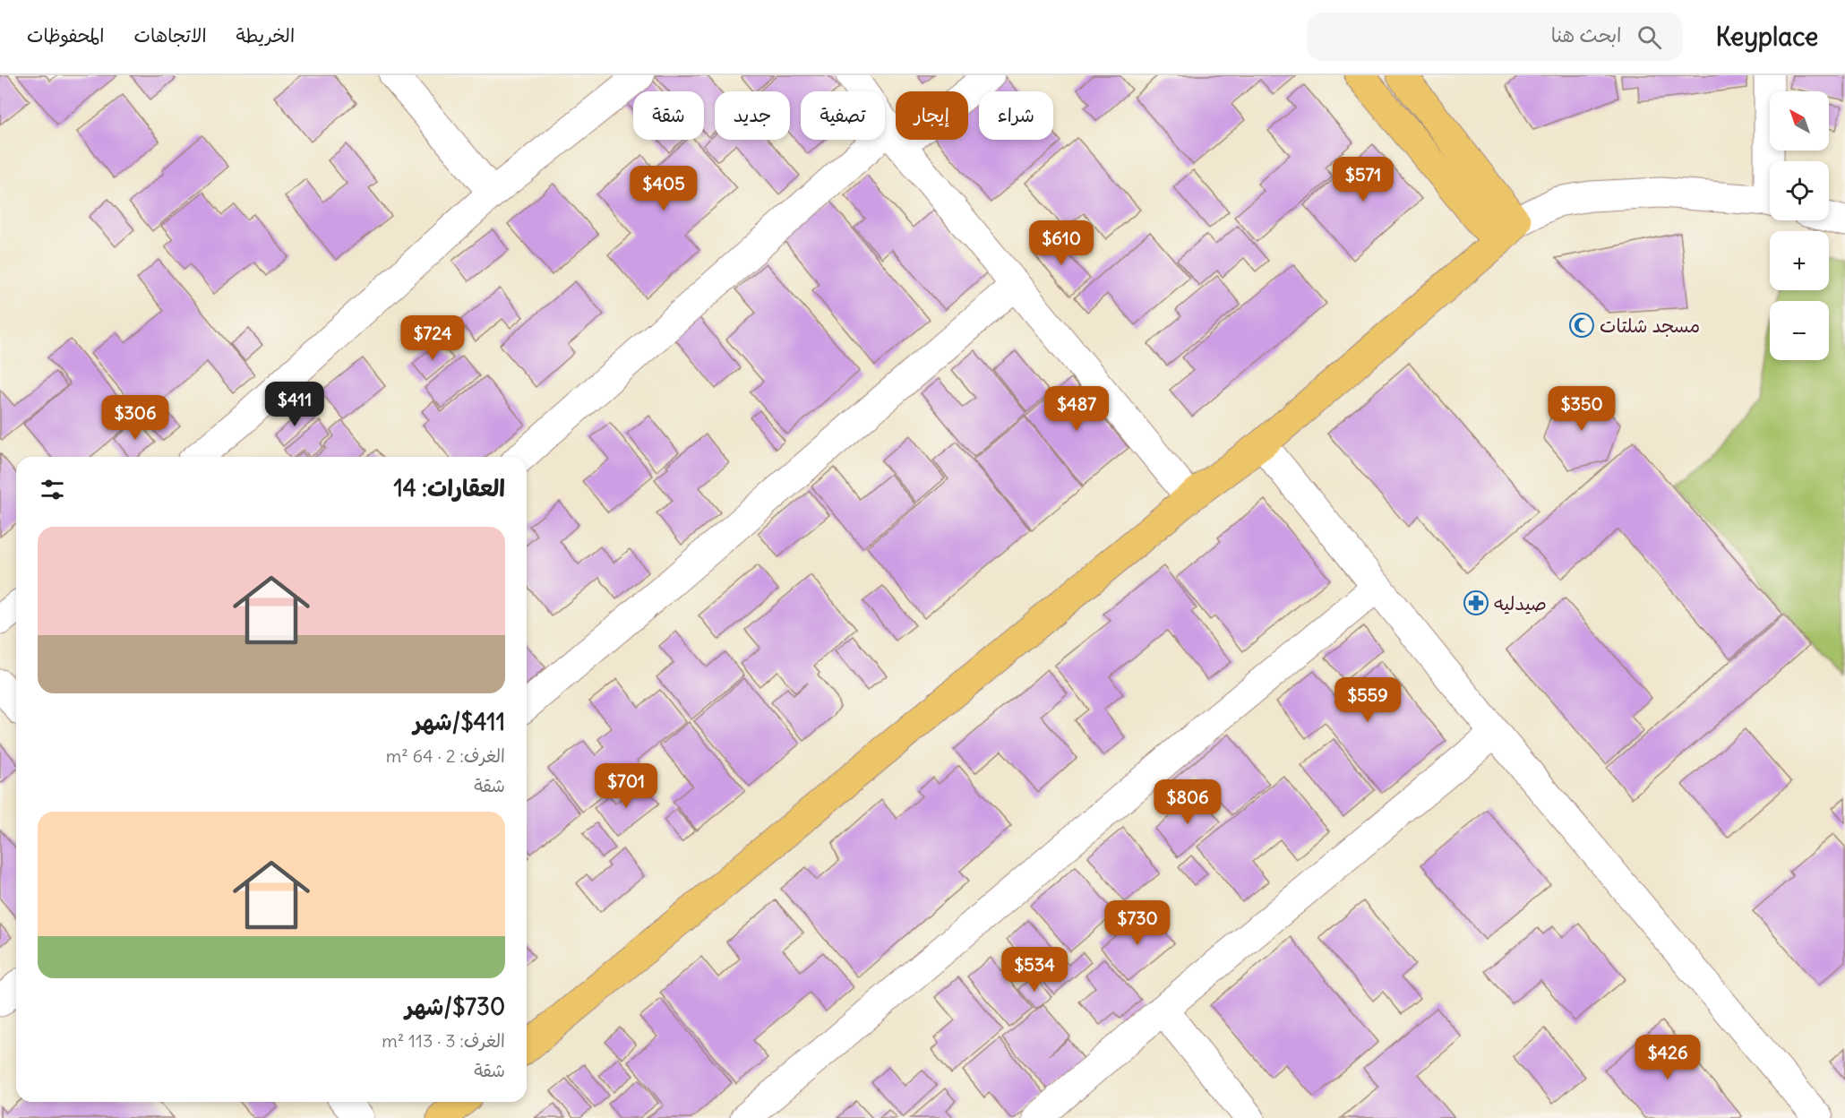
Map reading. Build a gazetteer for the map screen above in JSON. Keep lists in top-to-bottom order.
{
  "places": {
    "mosque": ["مسجد شلتات"],
    "pharmacy": ["صيدليه"]
  },
  "north": "top left",
  "page": {
    "header": "Keyplace",
    "search": "ابحث هنا",
    "nav": ["الخريطة", "الاتجاهات", "المحفوظات"],
    "map_buttons": ["+", "−"],
    "chip": [
      "شراء",
      "إيجار",
      "تصفية",
      "جديد",
      "شقة"
    ],
    "price": [
      "$571",
      "$405",
      "$610",
      "$724",
      "$411",
      "$487",
      "$350",
      "$306",
      "$559",
      "$701",
      "$806",
      "$730",
      "$534",
      "$426"
    ],
    "heading": "العقارات: 14",
    "list": [
      {
        "name": "$411/شهر",
        "note": "الغرف: 2 · 64 m² · شقة"
      },
      {
        "name": "$730/شهر",
        "note": "الغرف: 3 · 113 m² · شقة"
      }
    ]
  }
}
